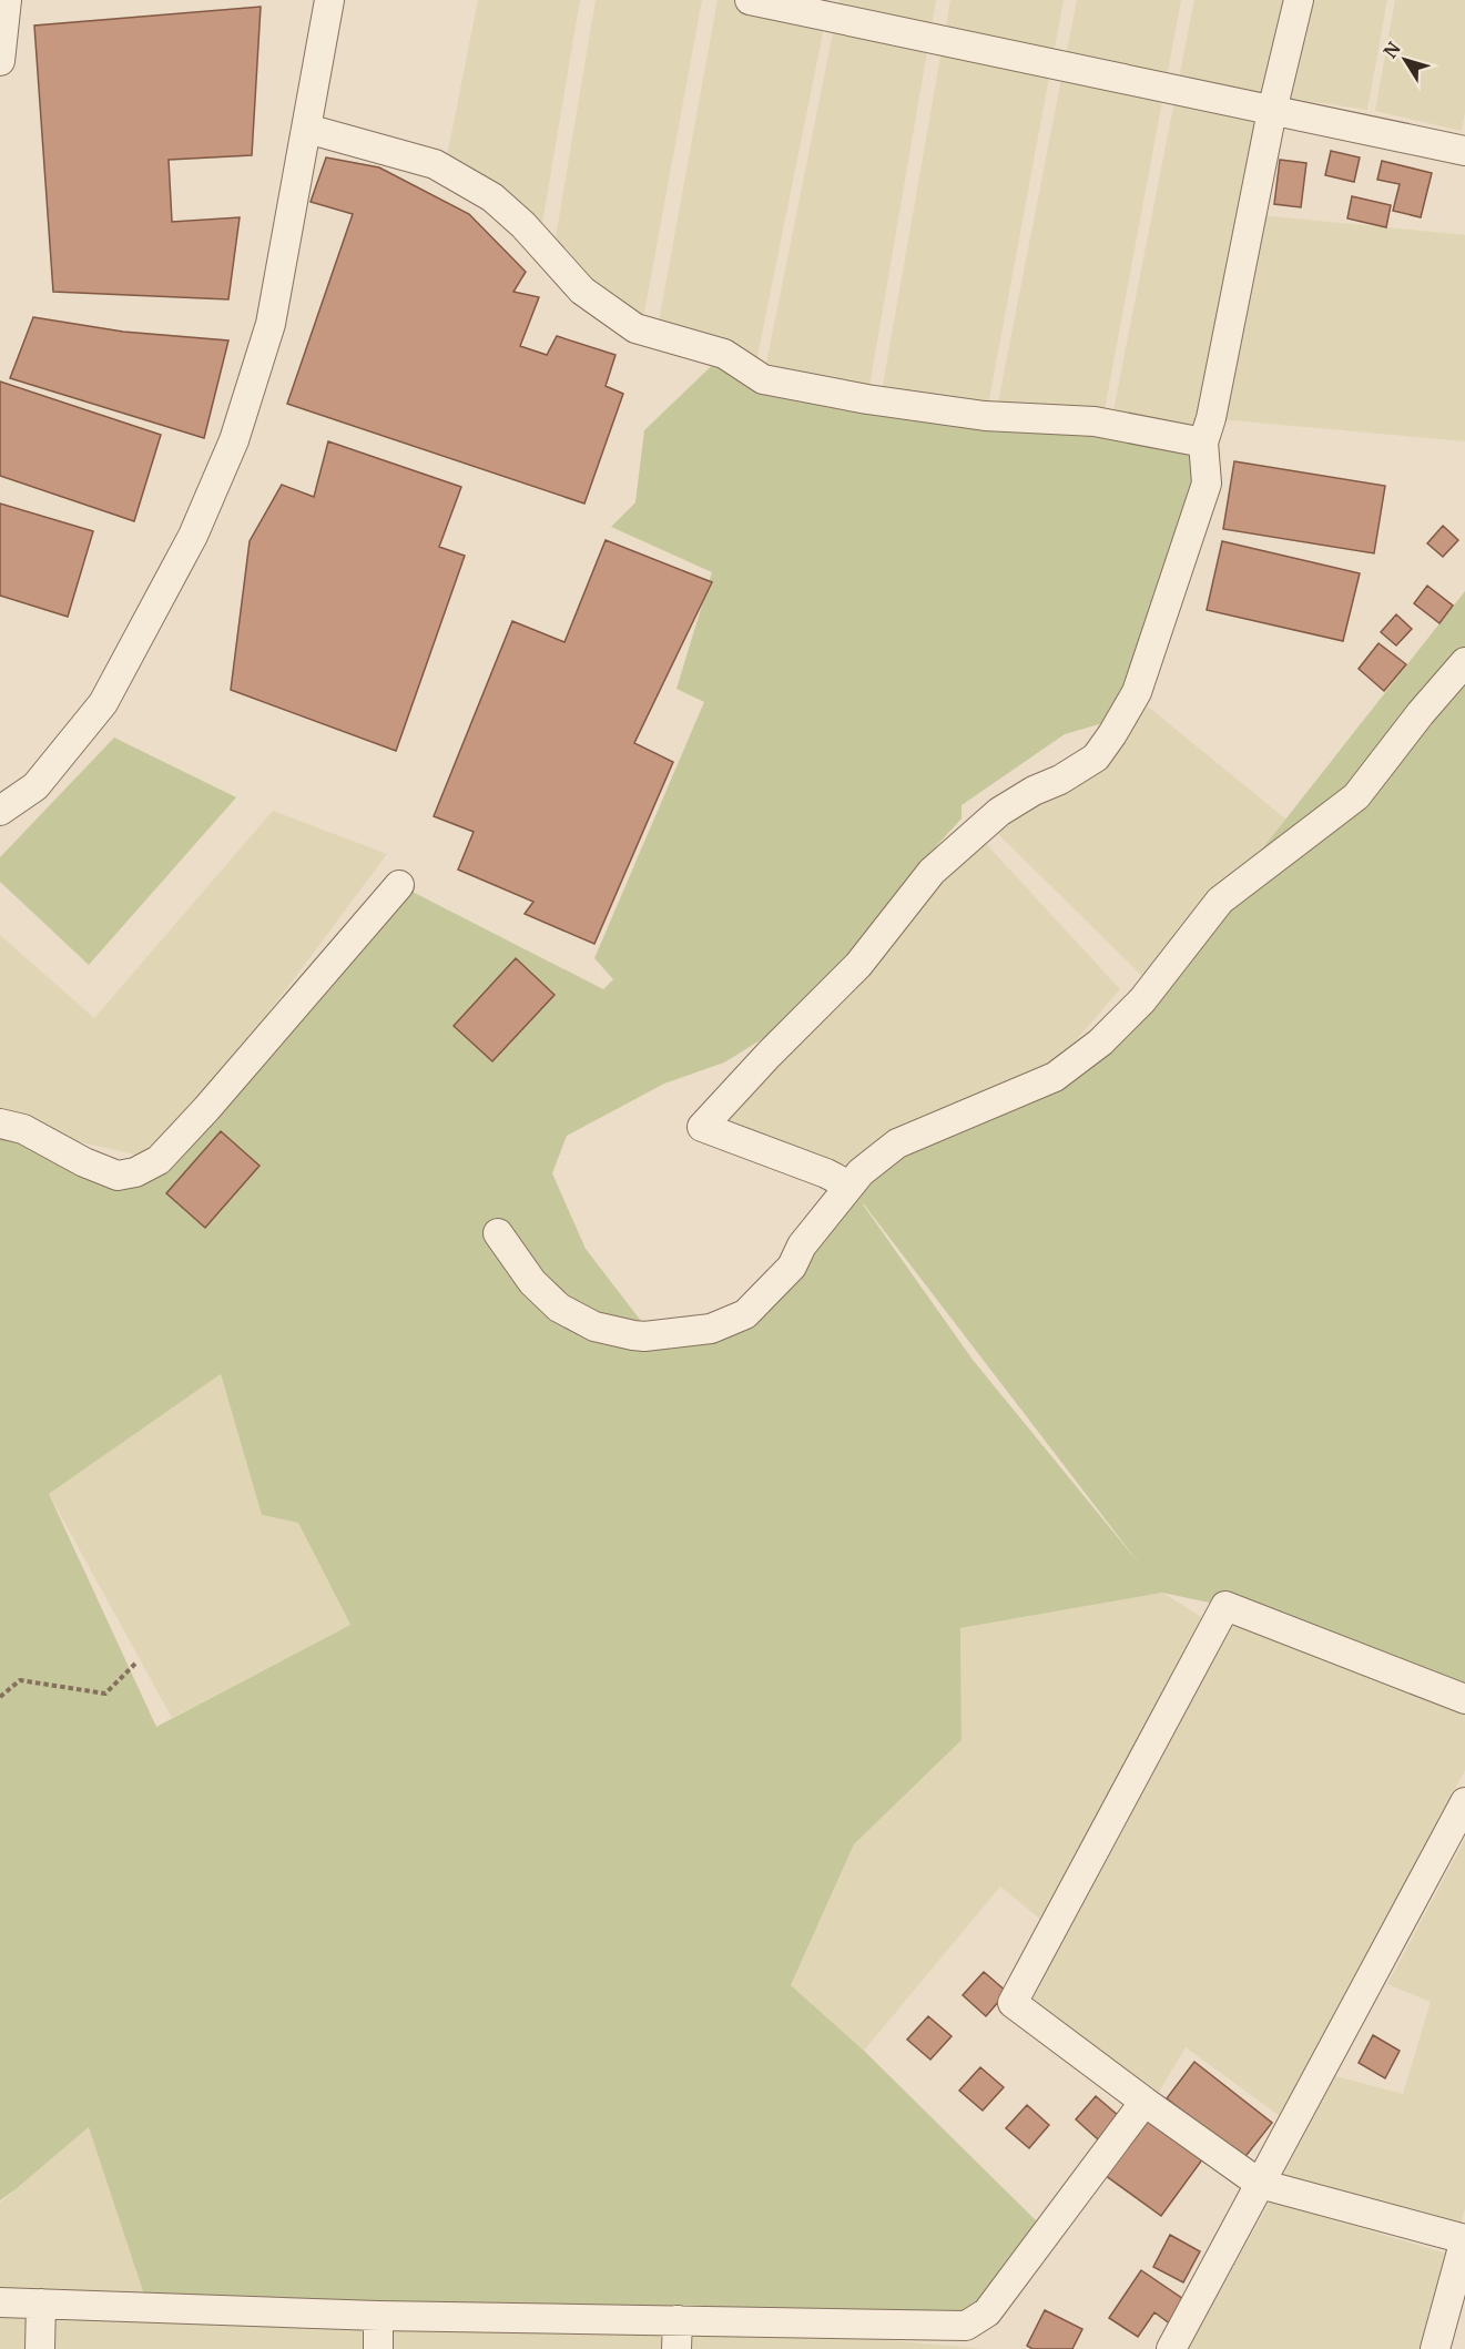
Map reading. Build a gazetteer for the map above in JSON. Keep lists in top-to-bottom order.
{
  "north": "top left"
}
